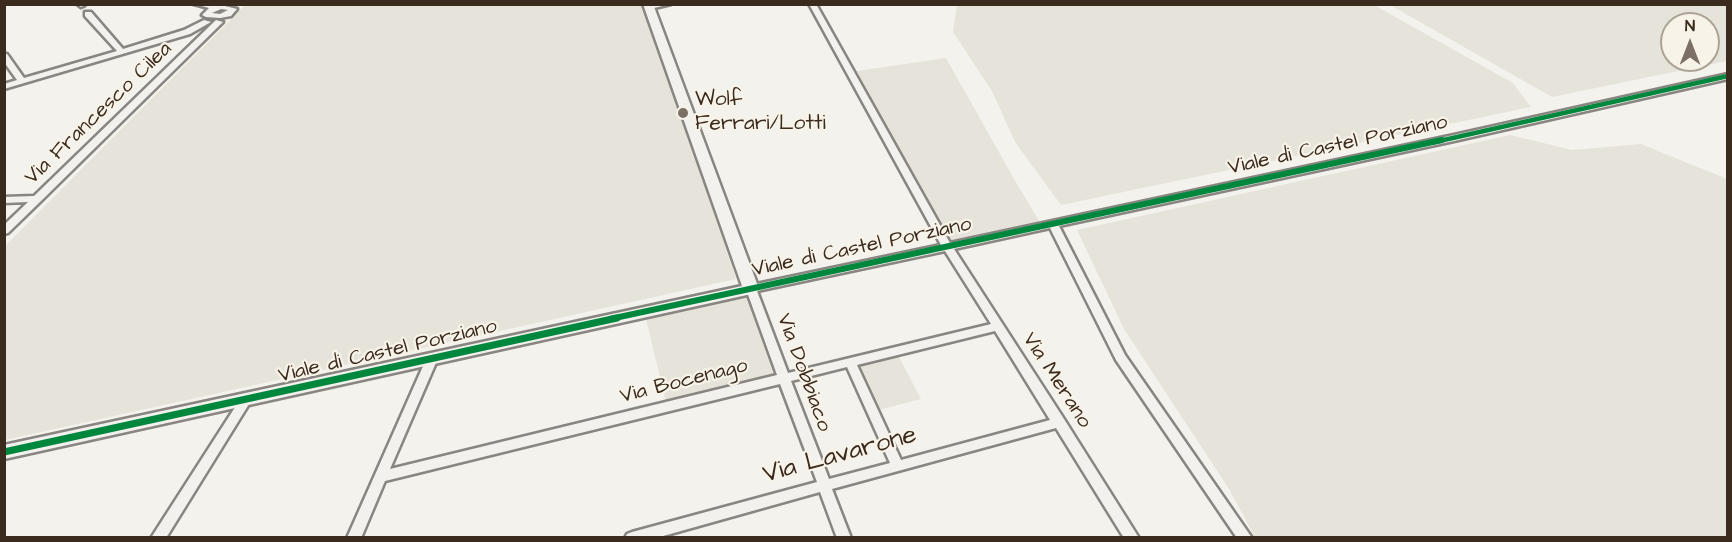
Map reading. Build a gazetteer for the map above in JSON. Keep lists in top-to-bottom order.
{
  "streets": {
    "street": [
      "Via Francesco Cilea",
      "Viale di Castel Porziano",
      "Via Dobbiaco",
      "Via Merano",
      "Via Bocenago",
      "Via Lavarone"
    ]
  },
  "crossings": [
    ["Viale di Castel Porziano", "Via Dobbiaco"],
    ["Viale di Castel Porziano", "Via Merano"],
    ["Via Dobbiaco", "Via Bocenago"],
    ["Via Dobbiaco", "Via Lavarone"],
    ["Via Merano", "Via Bocenago"],
    ["Via Merano", "Via Lavarone"]
  ],
  "places": ["Wolf Ferrari/Lotti"],
  "north": "top"
}
